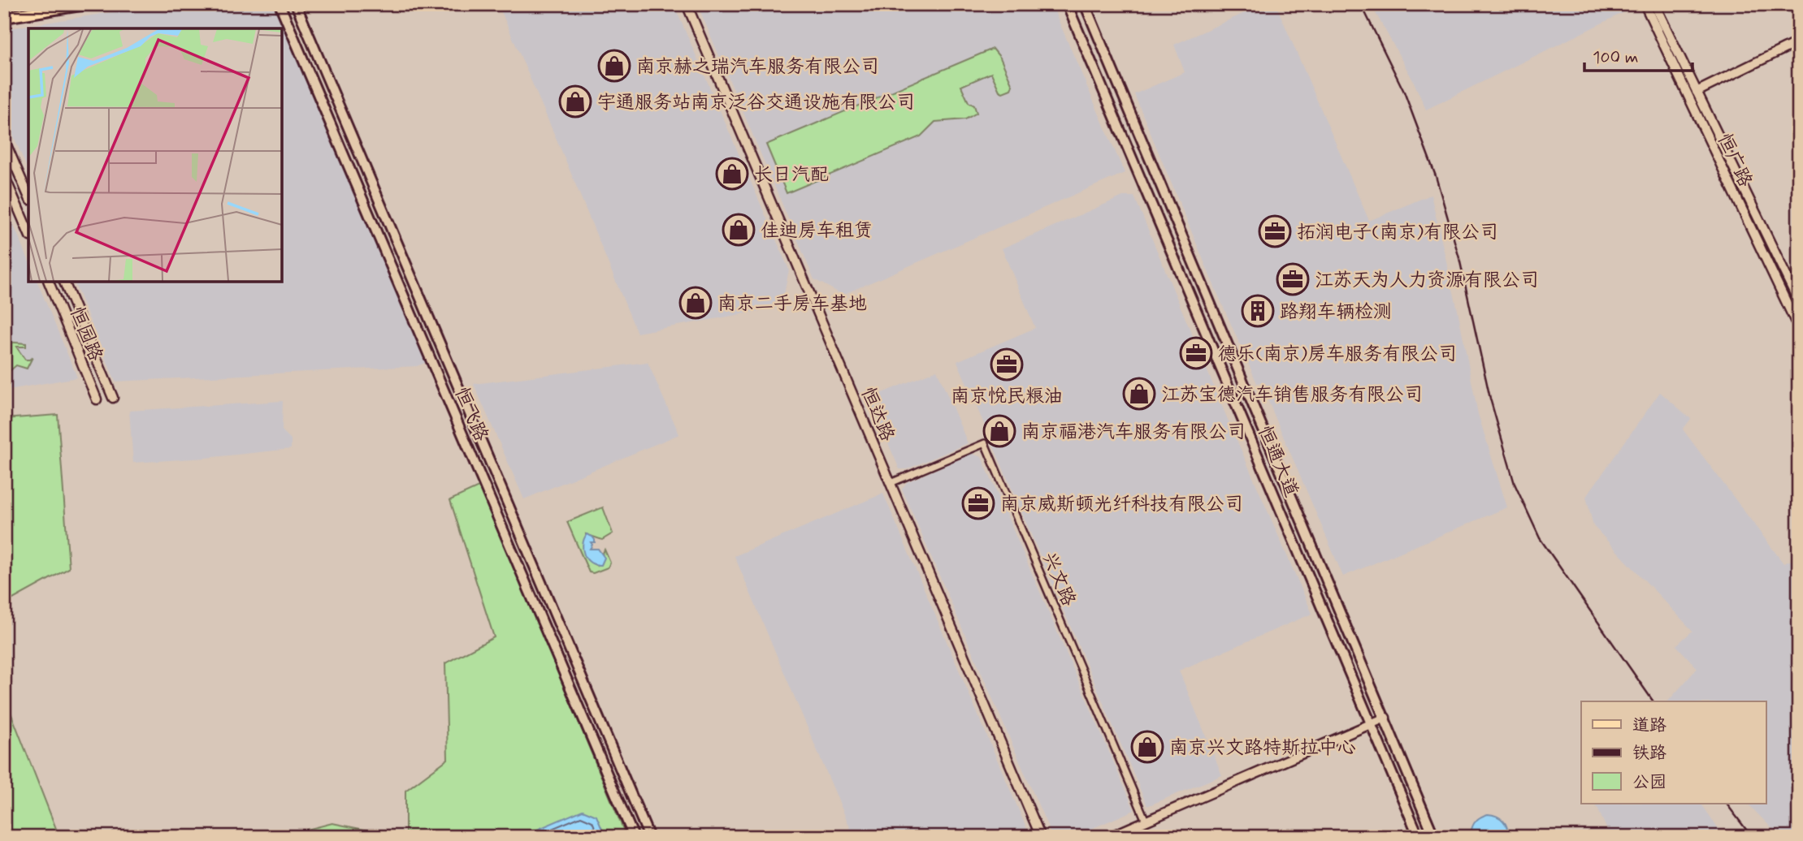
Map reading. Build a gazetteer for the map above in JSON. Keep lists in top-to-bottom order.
{
  "streets": {
    "main road": ["恒飞路", "恒通大道"],
    "street": [
      "恒广路",
      "恒园路",
      "恒达路",
      "兴文路"
    ]
  },
  "crossings": [
    ["恒达路", "兴文路"]
  ],
  "places": {
    "shop": [
      "南京赫之瑞汽车服务有限公司",
      "宇通服务站南京泛谷交通设施有限公司",
      "长日汽配",
      "佳迪房车租赁",
      "南京二手房车基地",
      "江苏宝德汽车销售服务有限公司",
      "南京福港汽车服务有限公司",
      "南京兴文路特斯拉中心"
    ],
    "office": [
      "拓润电子(南京)有限公司",
      "江苏天为人力资源有限公司",
      "德乐(南京)房车服务有限公司",
      "南京悦民粮油",
      "南京威斯顿光纤科技有限公司"
    ],
    "building": ["路翔车辆检测"]
  },
  "legend": ["道路", "铁路", "公园"],
  "scale_bar": "100 m"
}
